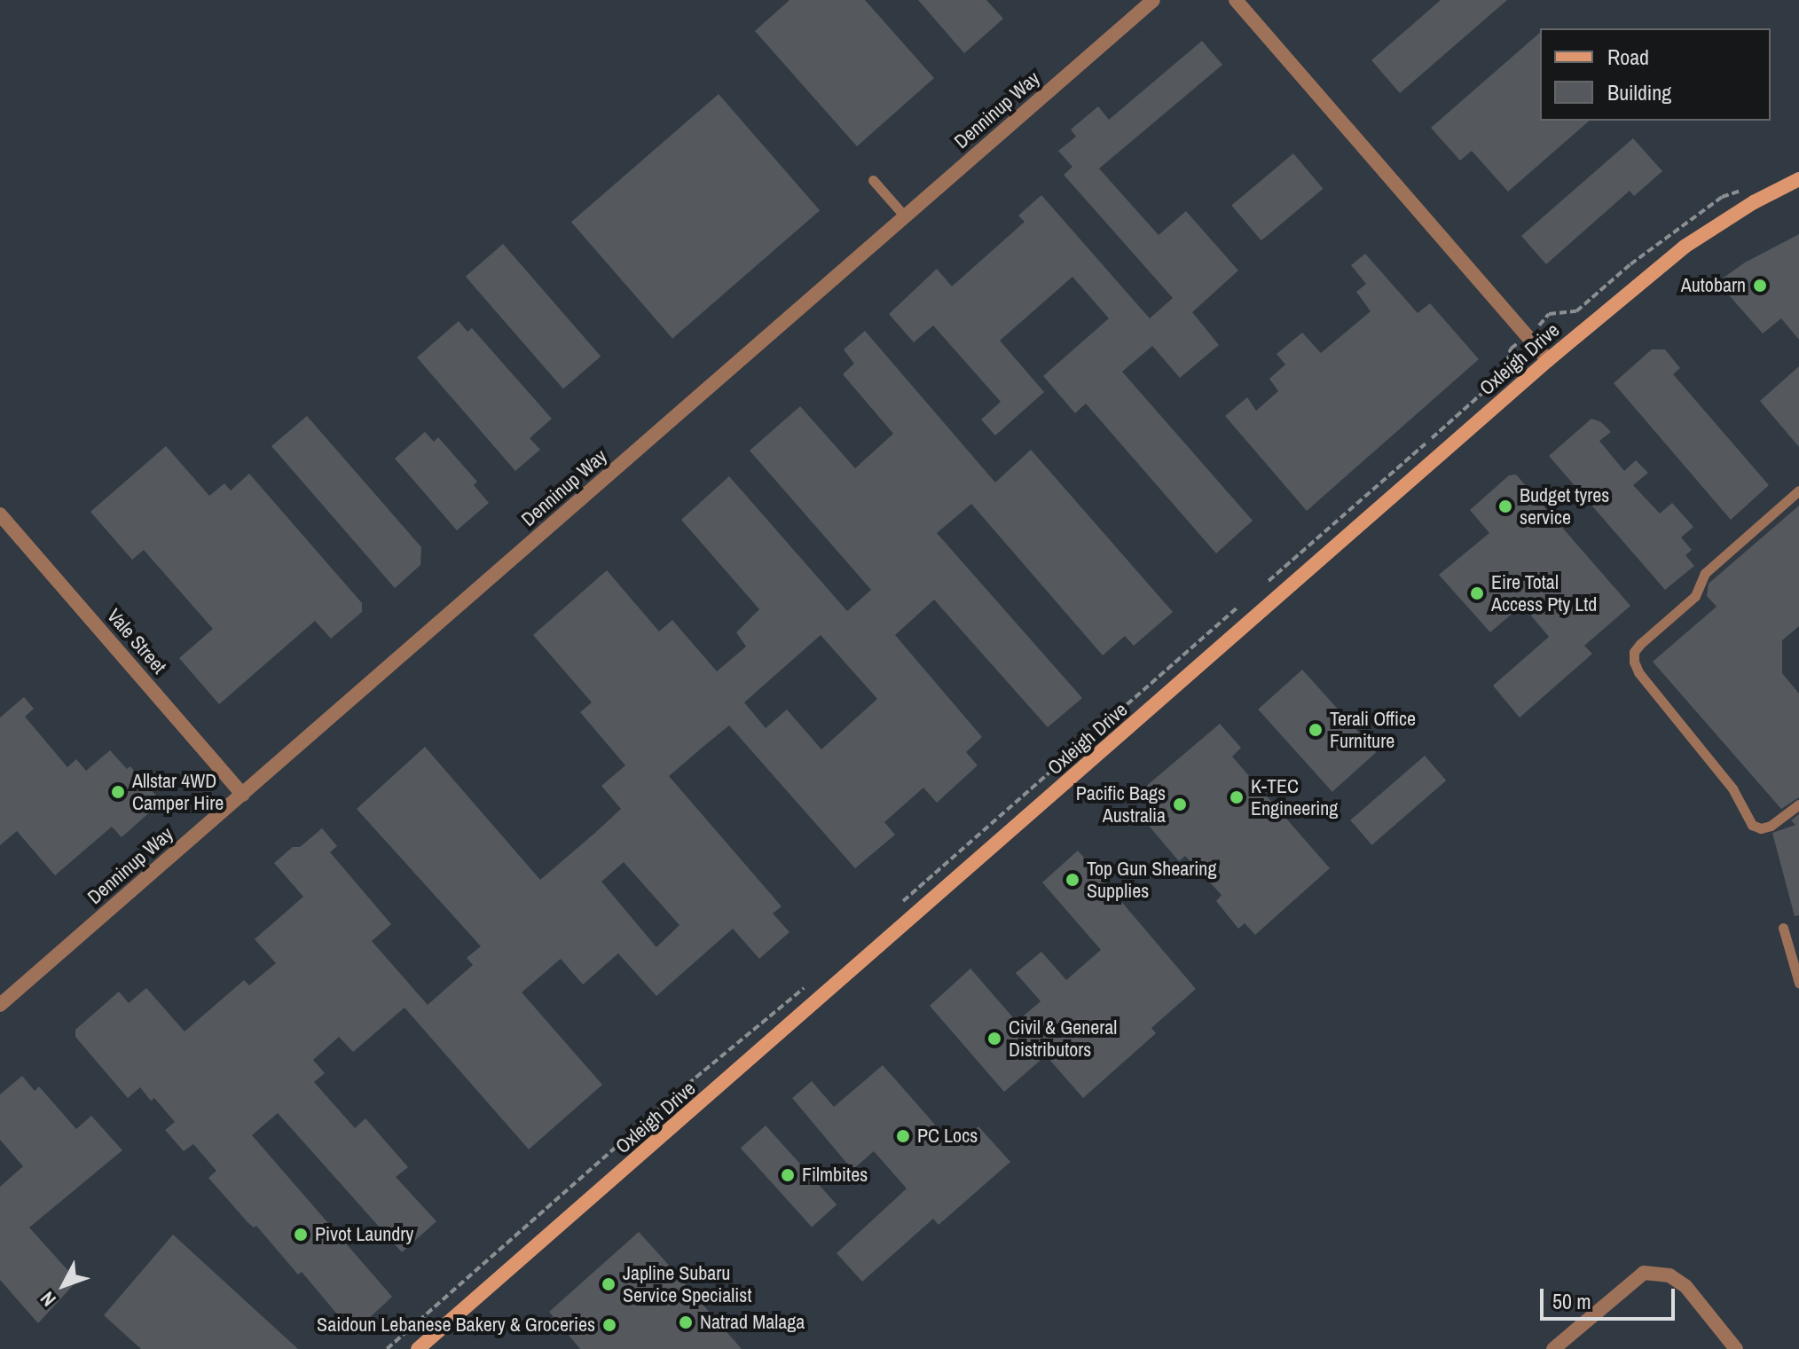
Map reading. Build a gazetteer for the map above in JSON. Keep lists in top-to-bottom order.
{
  "streets": {
    "street": ["Denninup Way", "Oxleigh Drive", "Vale Street"]
  },
  "crossings": [
    ["Denninup Way", "Vale Street"]
  ],
  "places": [
    "Autobarn",
    "Budget tyres service",
    "Eire Total Access Pty Ltd",
    "Terali Office Furniture",
    "Allstar 4WD Camper Hire",
    "K-TEC Engineering",
    "Pacific Bags Australia",
    "Top Gun Shearing Supplies",
    "Civil & General Distributors",
    "PC Locs",
    "Filmbites",
    "Pivot Laundry",
    "Japline Subaru Service Specialist",
    "Natrad Malaga",
    "Saidoun Lebanese Bakery & Groceries"
  ],
  "legend": ["Road", "Building"],
  "scale_bar": "50 m",
  "north": "bottom left"
}
